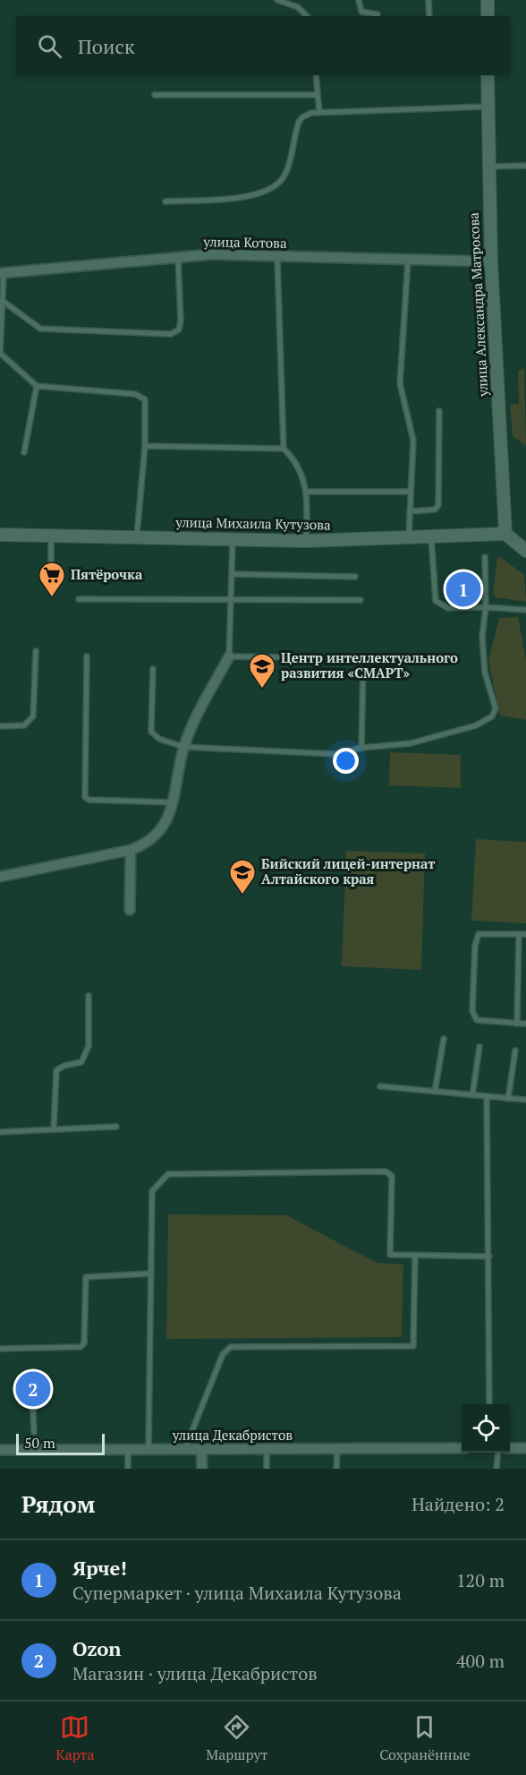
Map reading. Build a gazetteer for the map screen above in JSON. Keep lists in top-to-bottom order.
{
  "streets": {
    "street": [
      "улица Котова",
      "улица Александра Матросова",
      "улица Михаила Кутузова",
      "улица Декабристов"
    ]
  },
  "crossings": [
    ["улица Котова", "улица Александра Матросова"],
    ["улица Александра Матросова", "улица Михаила Кутузова"]
  ],
  "places": {
    "supermarket": ["Пятёрочка"],
    "school or university": ["Центр интеллектуального развития «СМАРТ»", "Бийский лицей-интернат Алтайского края"]
  },
  "scale_bar": "50 m",
  "page": {
    "search": "Поиск",
    "pins": ["1", "2"],
    "scale": "50 m",
    "heading": ["Рядом", "Найдено: 2"],
    "list": [
      {
        "mark": "1",
        "name": "Ярче!",
        "note": "Супермаркет · улица Михаила Кутузова",
        "value": "120 m"
      },
      {
        "mark": "2",
        "name": "Ozon",
        "note": "Магазин · улица Декабристов",
        "value": "400 m"
      }
    ],
    "nav": ["Карта", "Маршрут", "Сохранённые"]
  }
}
